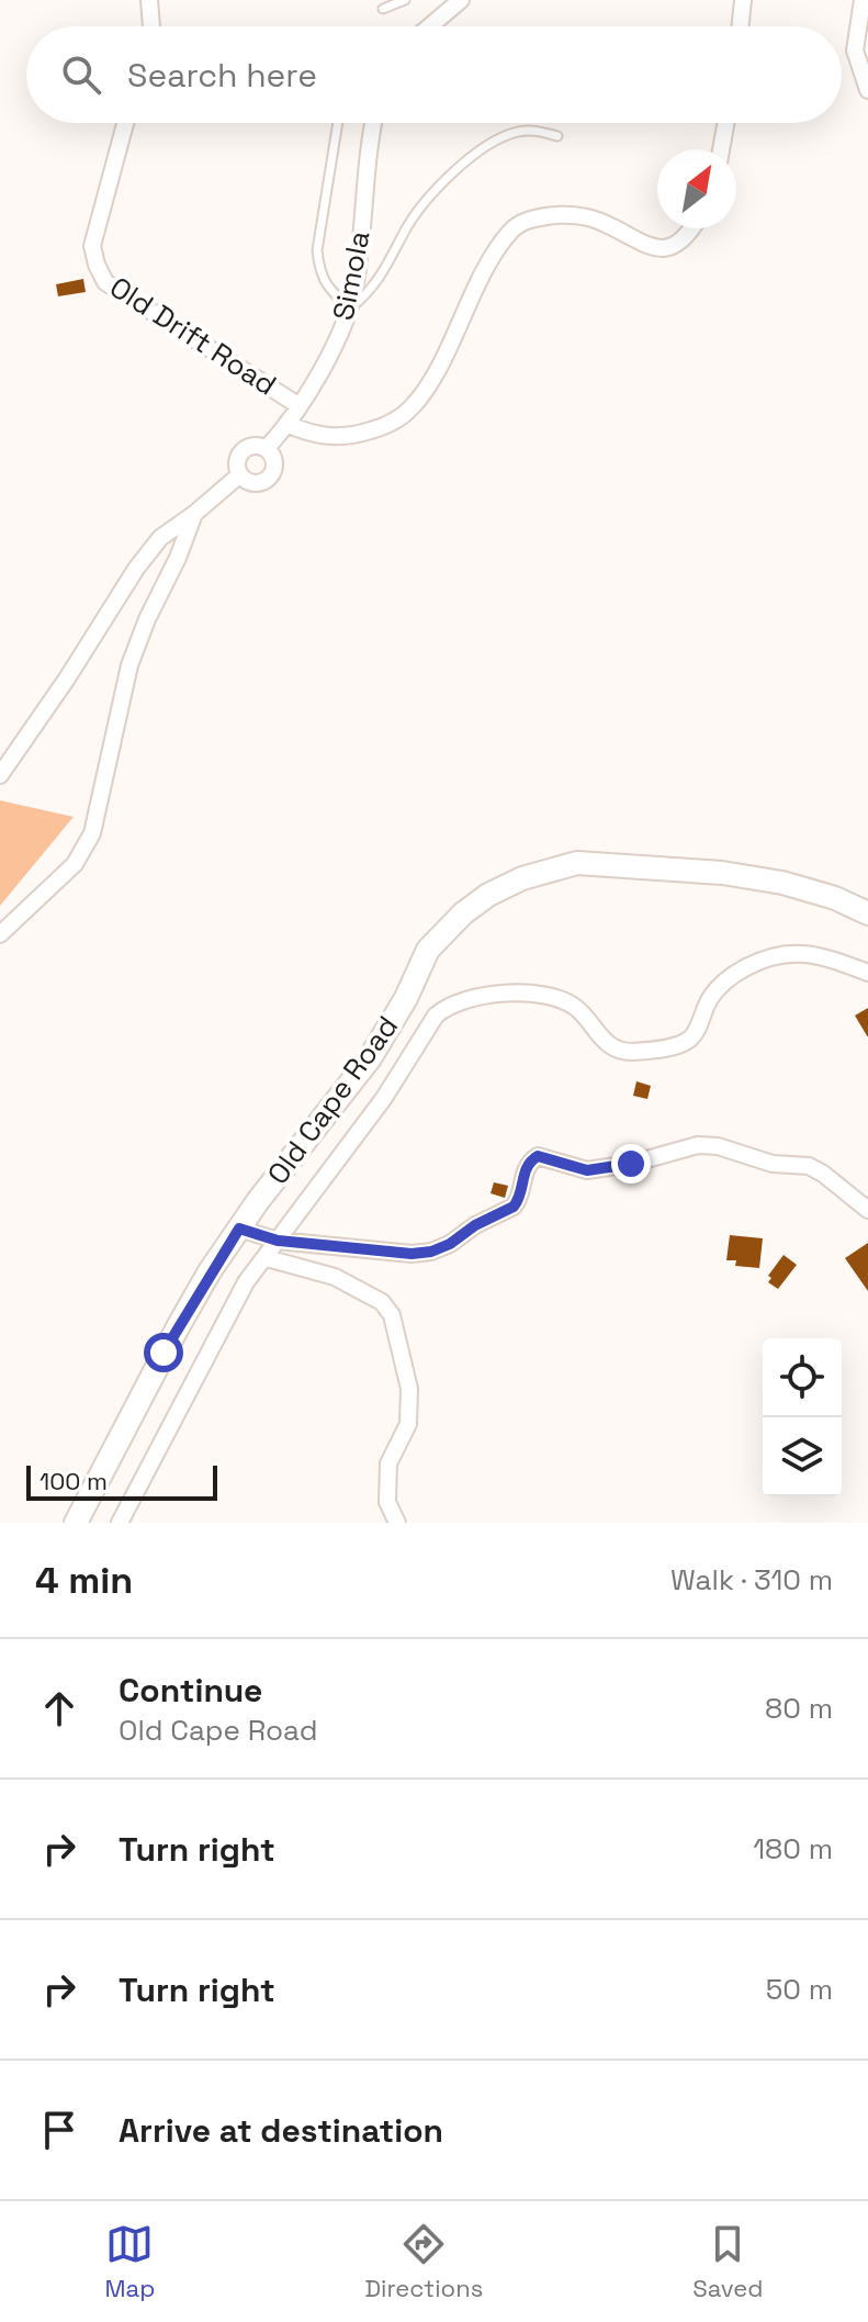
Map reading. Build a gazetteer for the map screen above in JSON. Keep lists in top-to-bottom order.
{
  "streets": {
    "street": ["Simola", "Old Drift Road", "Old Cape Road"]
  },
  "crossings": [
    ["Simola", "Old Drift Road"]
  ],
  "scale_bar": "100 m",
  "north": "top right",
  "page": {
    "search": "Search here",
    "scale": "100 m",
    "heading": ["4 min", "Walk · 310 m"],
    "list": [
      ["Continue", "Old Cape Road", "80 m"],
      ["Turn right", "180 m"],
      ["Turn right", "50 m"],
      "Arrive at destination"
    ],
    "nav": ["Map", "Directions", "Saved"]
  }
}
